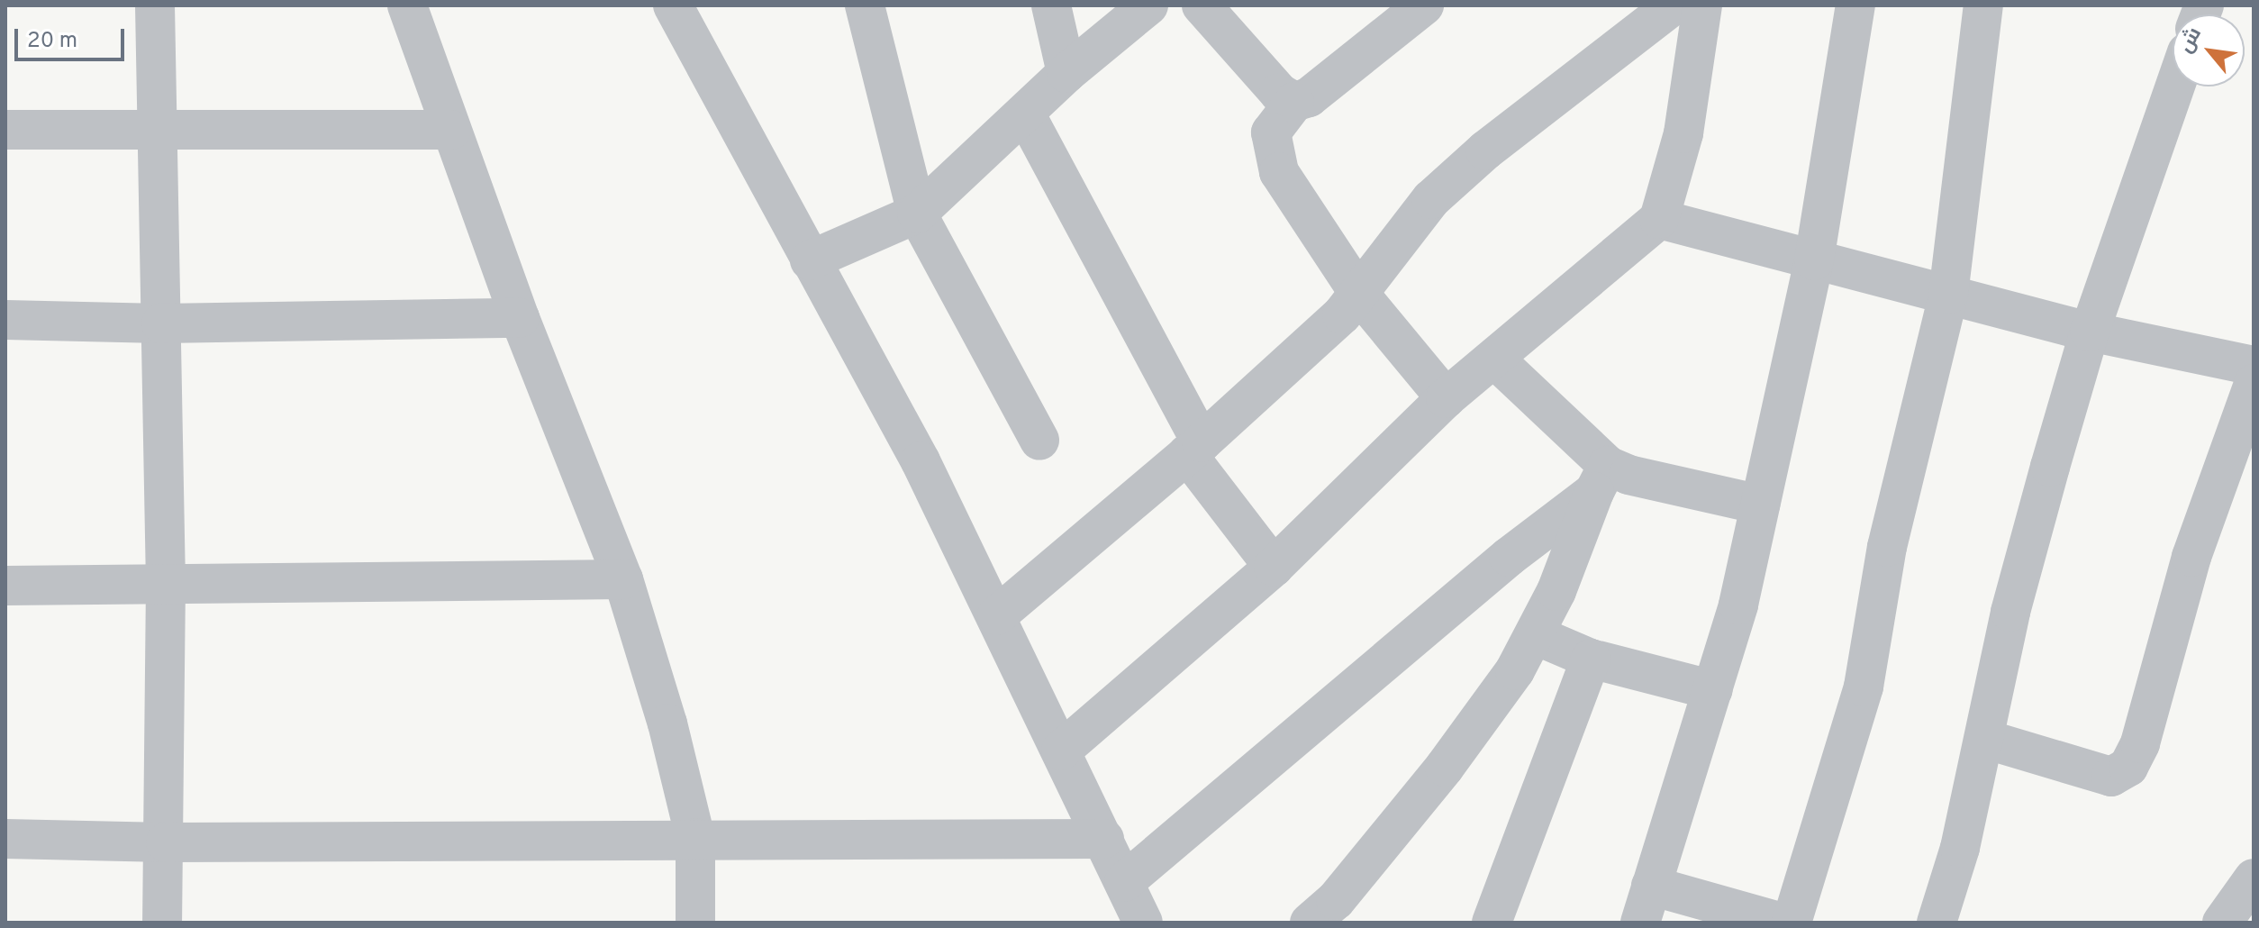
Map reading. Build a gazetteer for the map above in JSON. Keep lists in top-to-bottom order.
{
  "scale_bar": "20 m",
  "north": "top left"
}
